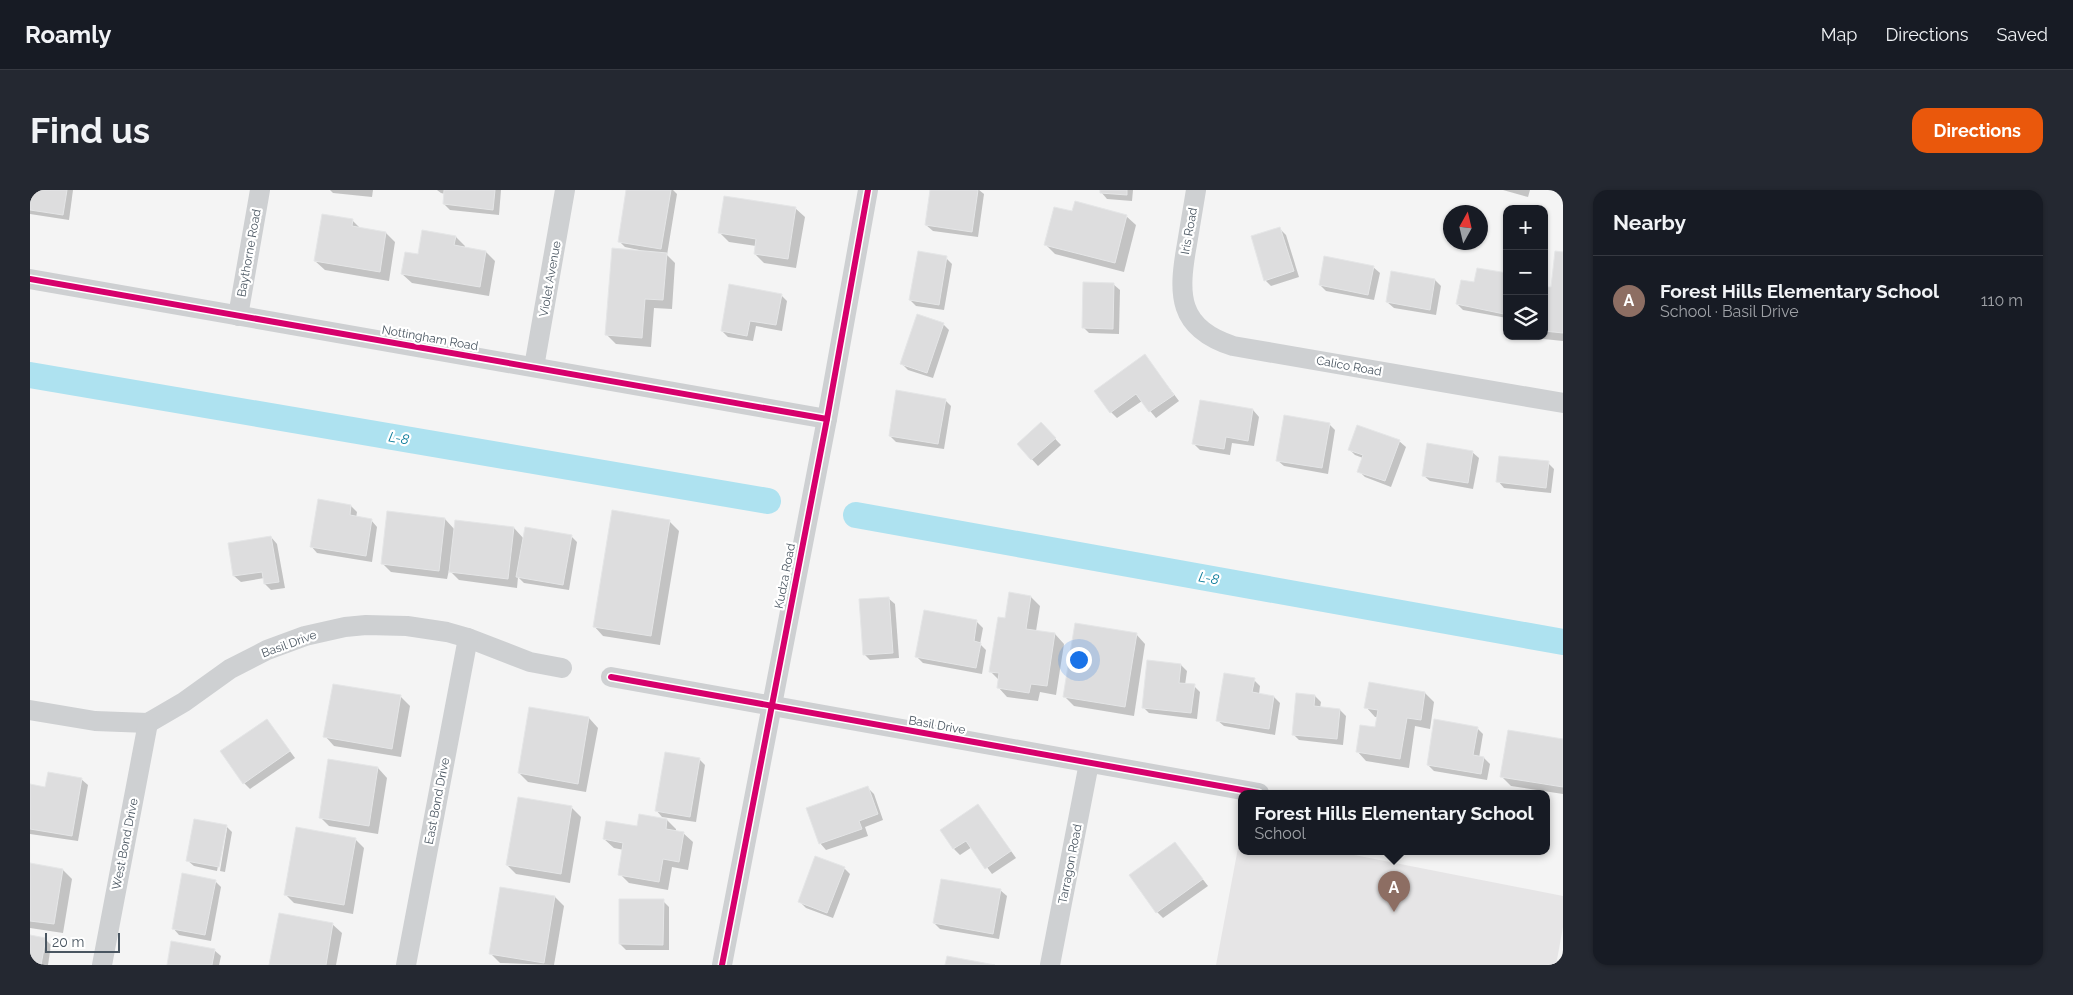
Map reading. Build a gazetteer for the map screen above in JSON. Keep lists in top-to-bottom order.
{
  "streets": {
    "street": [
      "Iris Road",
      "Baythorne Road",
      "Violet Avenue",
      "Nottingham Road",
      "Calico Road",
      "Kudza Road",
      "Basil Drive",
      "East Bond Drive",
      "West Bond Drive",
      "Tarragon Road"
    ]
  },
  "crossings": [
    ["Iris Road", "Calico Road"],
    ["Baythorne Road", "Nottingham Road"],
    ["Violet Avenue", "Nottingham Road"],
    ["Nottingham Road", "Kudza Road"],
    ["Kudza Road", "Basil Drive"],
    ["Basil Drive", "East Bond Drive"],
    ["Basil Drive", "West Bond Drive"],
    ["Basil Drive", "Tarragon Road"]
  ],
  "water": ["L-8"],
  "scale_bar": "20 m",
  "north": "top",
  "page": {
    "header": "Roamly",
    "nav": ["Map", "Directions", "Saved"],
    "buttons": "Directions",
    "title": "Find us",
    "heading": "Nearby",
    "map_buttons": ["+", "−"],
    "list": [
      {
        "mark": "A",
        "name": "Forest Hills Elementary School",
        "note": "School · Basil Drive",
        "value": "110 m"
      }
    ],
    "popup": ["Forest Hills Elementary School", "School"],
    "pins": "A",
    "scale": "20 m"
  }
}
